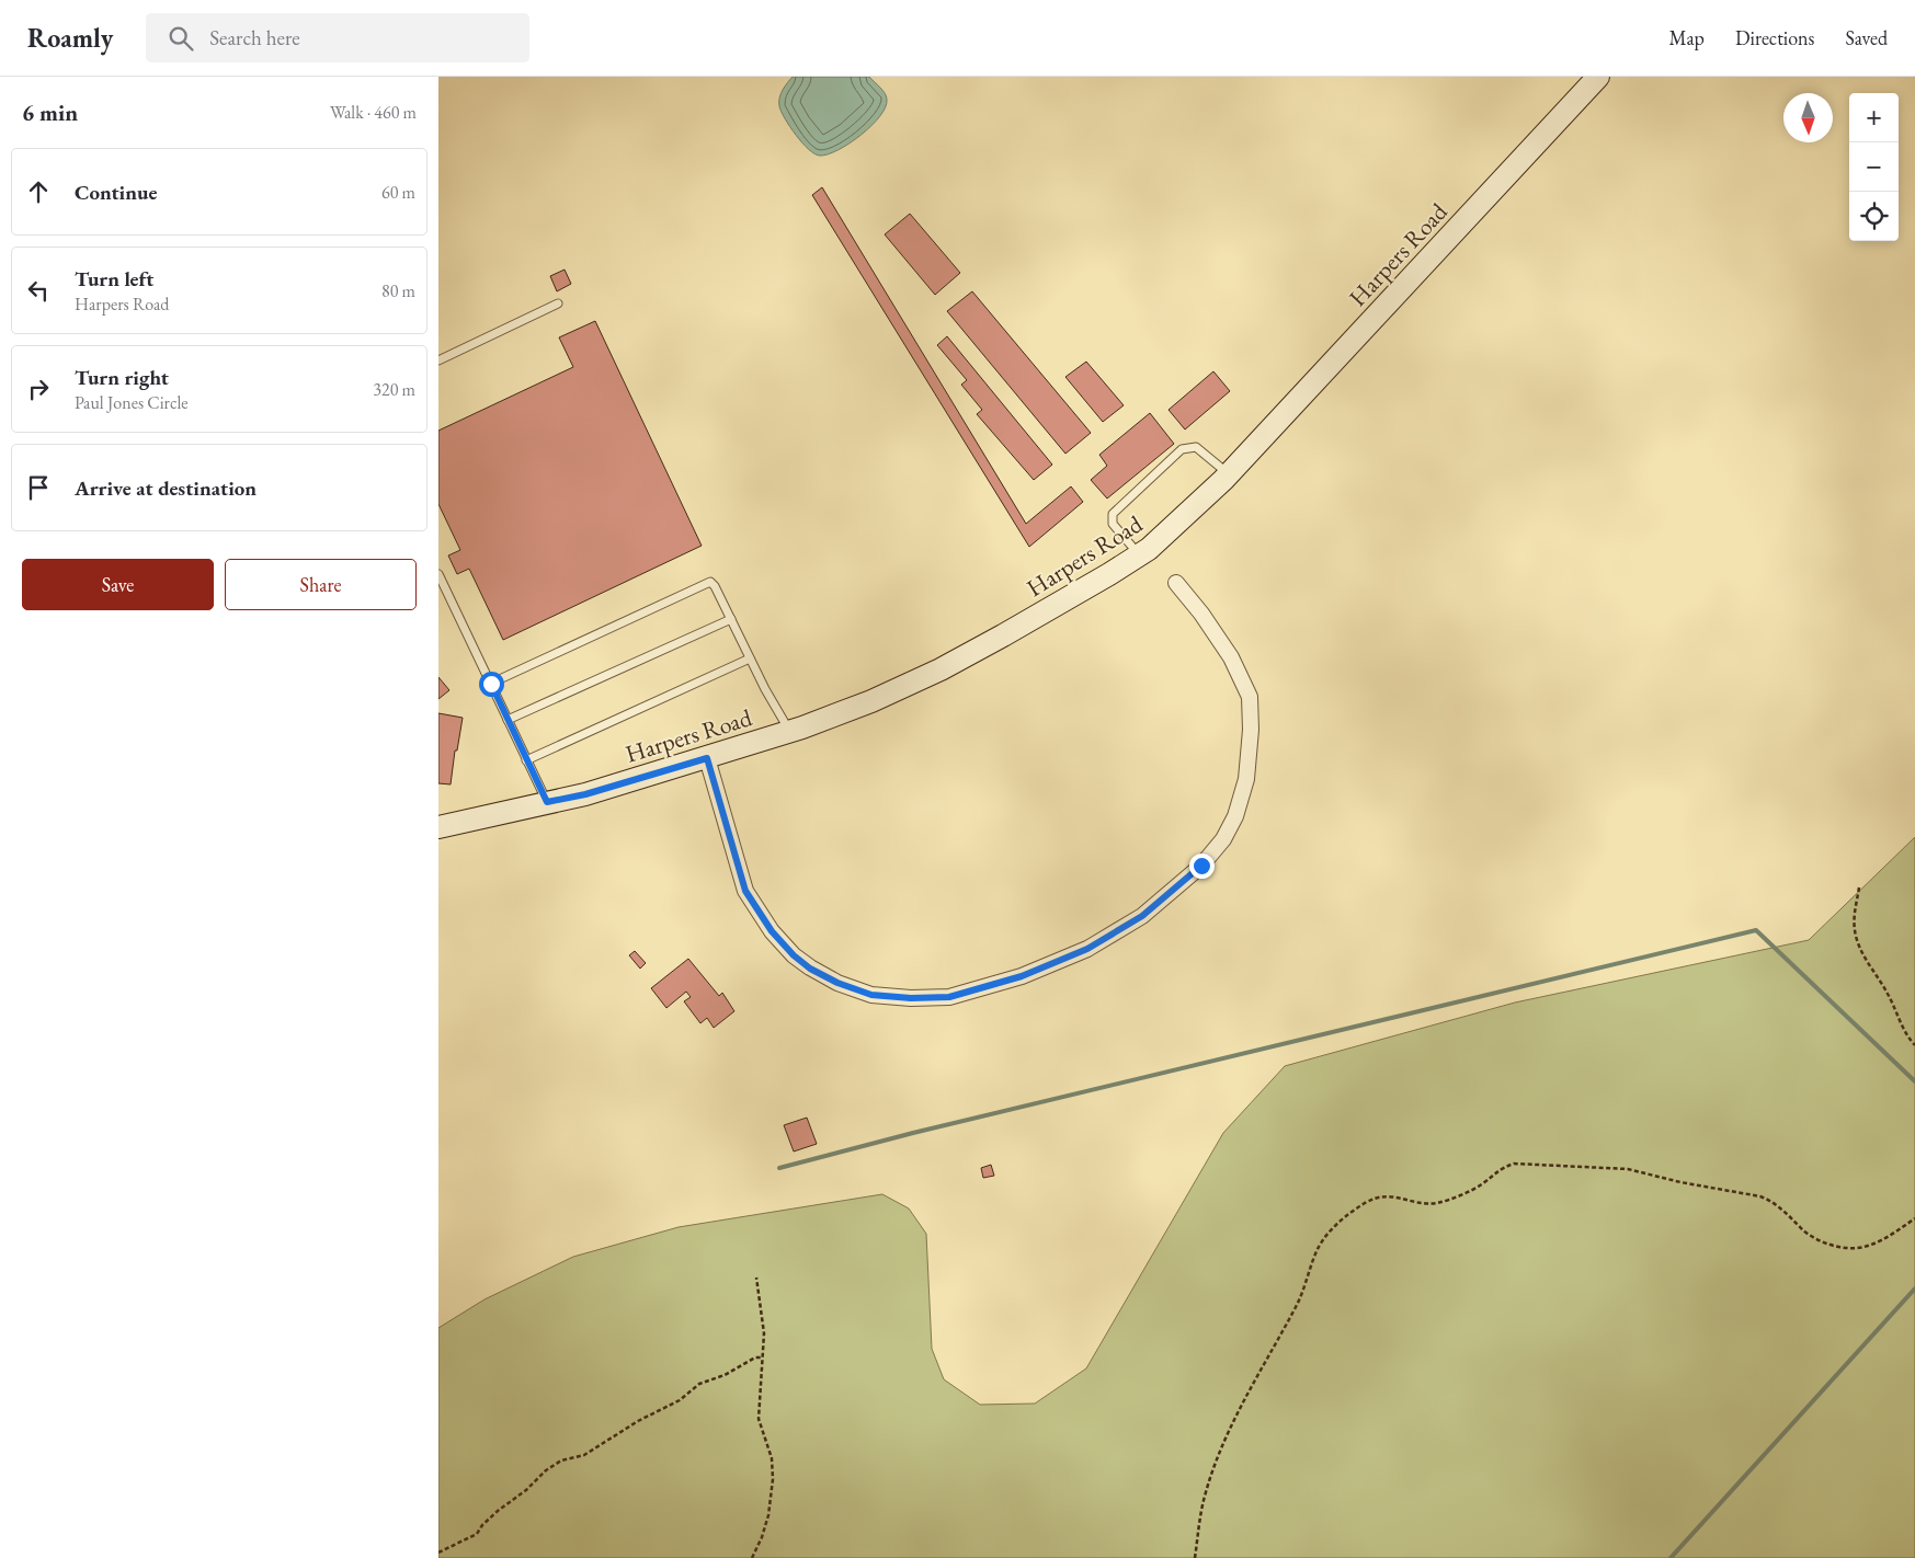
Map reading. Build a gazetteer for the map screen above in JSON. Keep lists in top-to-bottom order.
{
  "streets": {
    "street": ["Harpers Road"]
  },
  "north": "bottom",
  "page": {
    "header": "Roamly",
    "search": "Search here",
    "nav": ["Map", "Directions", "Saved"],
    "heading": ["6 min", "Walk · 460 m"],
    "map_buttons": ["+", "−"],
    "list": [
      ["Continue", "60 m"],
      ["Turn left", "Harpers Road", "80 m"],
      ["Turn right", "Paul Jones Circle", "320 m"],
      "Arrive at destination"
    ],
    "buttons": ["Save", "Share"]
  }
}
